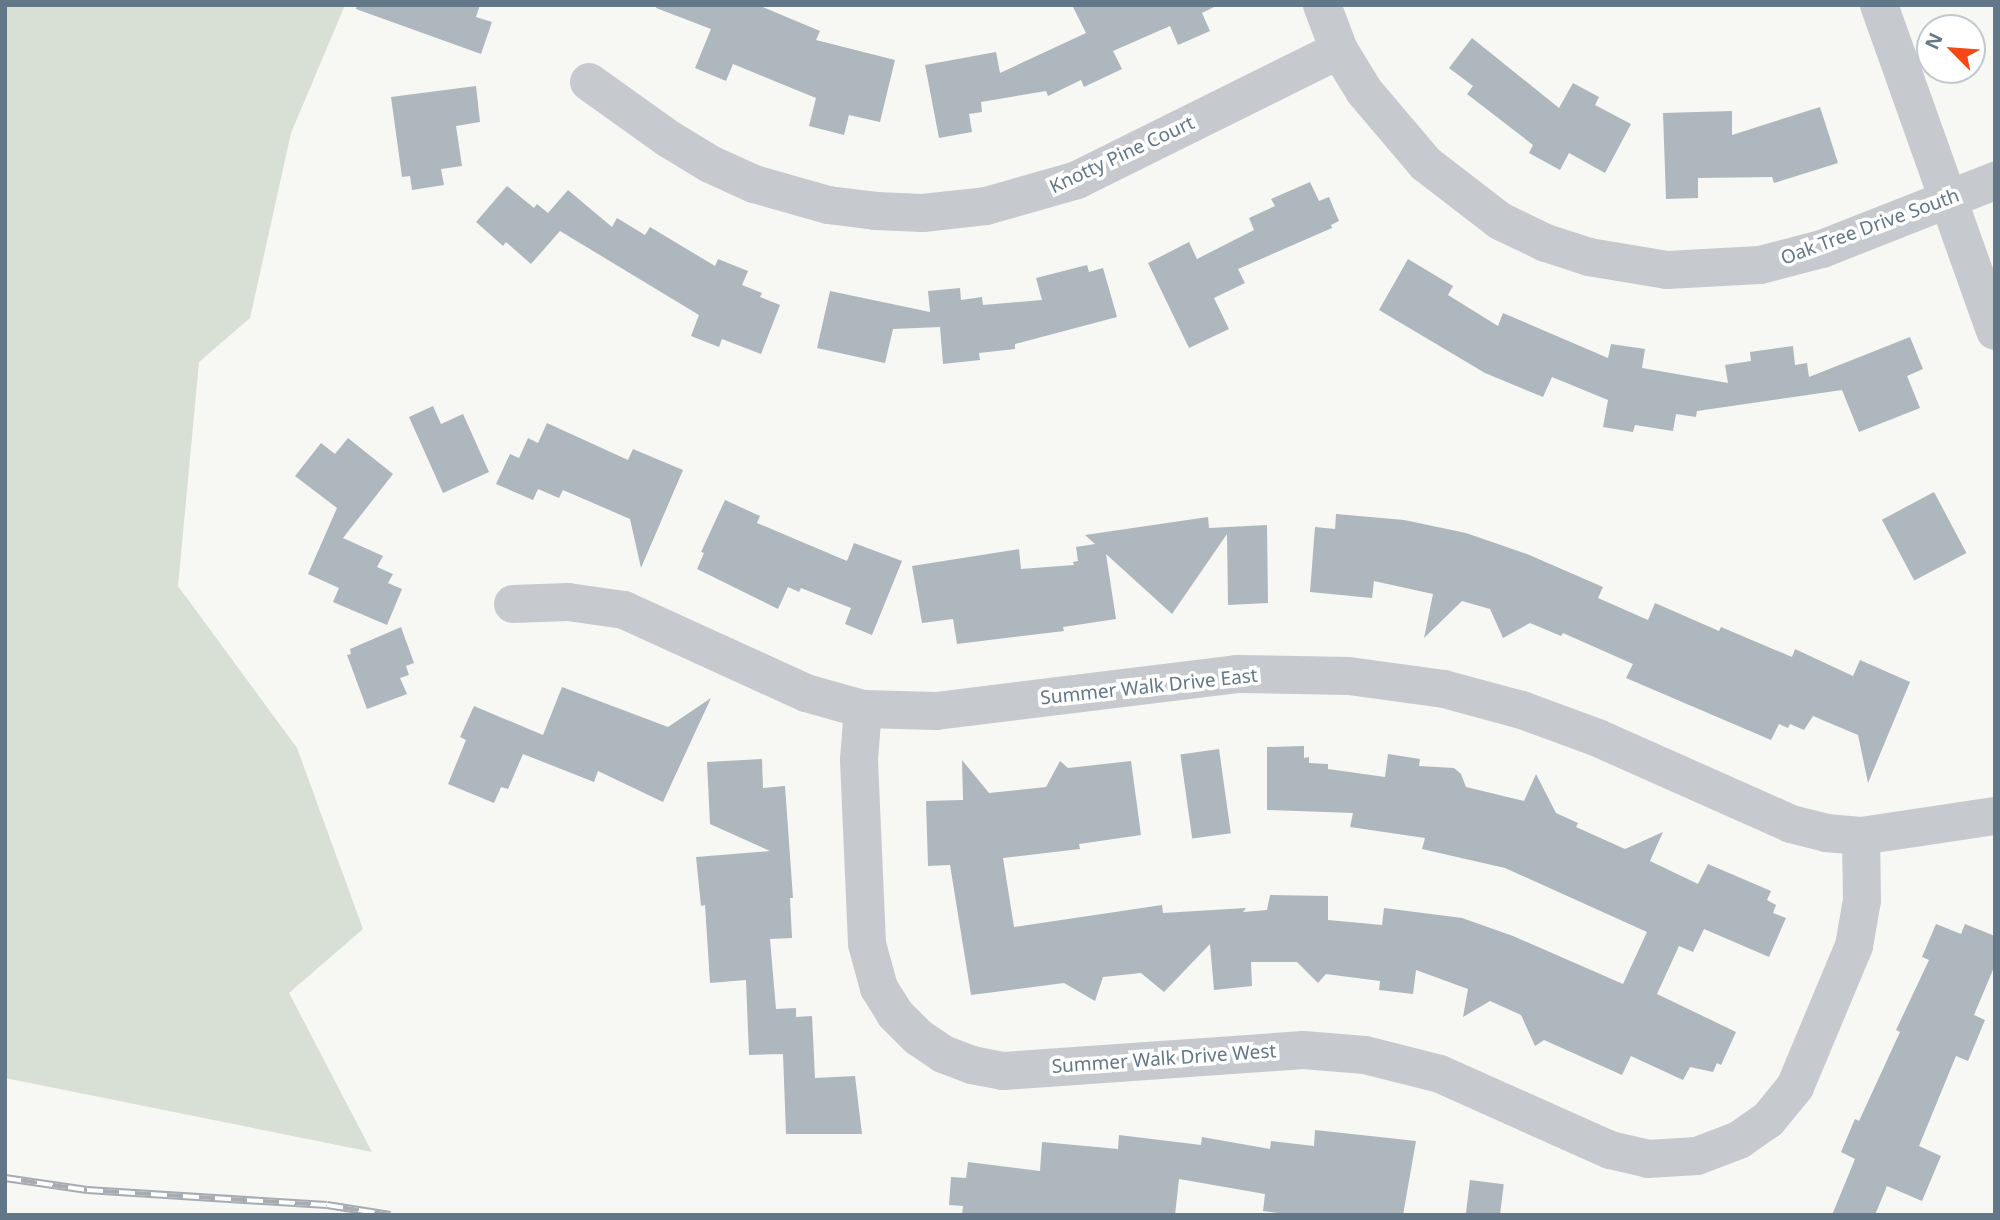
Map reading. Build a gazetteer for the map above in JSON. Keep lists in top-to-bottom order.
{
  "streets": {
    "street": [
      "Knotty Pine Court",
      "Oak Tree Drive South",
      "Summer Walk Drive East",
      "Summer Walk Drive West"
    ]
  },
  "crossings": [
    ["Knotty Pine Court", "Oak Tree Drive South"],
    ["Summer Walk Drive East", "Summer Walk Drive West"]
  ],
  "north": "top left"
}
